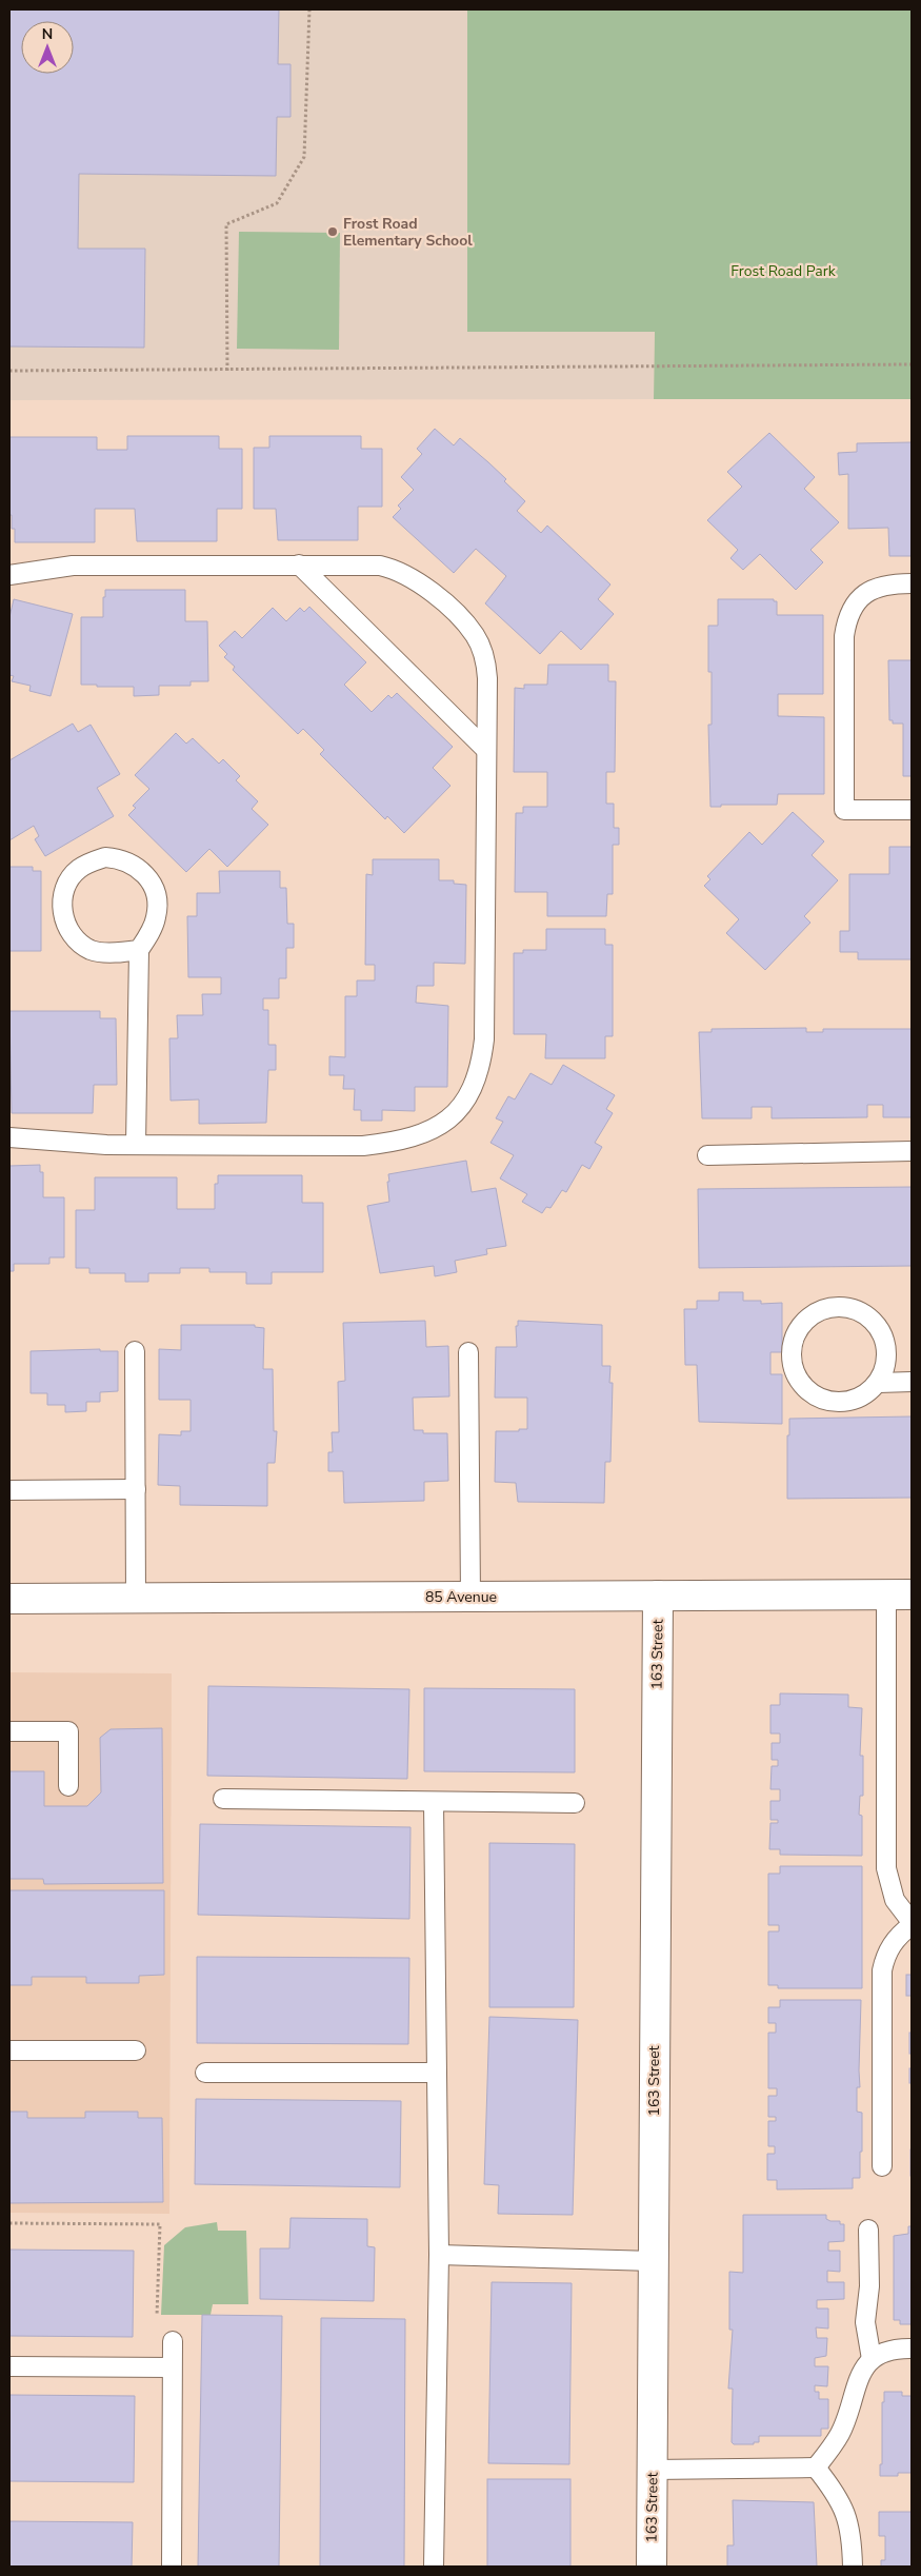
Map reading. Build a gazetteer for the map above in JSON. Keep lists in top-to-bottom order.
{
  "streets": {
    "street": ["85 Avenue", "163 Street"]
  },
  "crossings": [
    ["85 Avenue", "163 Street"]
  ],
  "parks": ["Frost Road Park"],
  "places": ["Frost Road Elementary School"],
  "north": "top"
}
